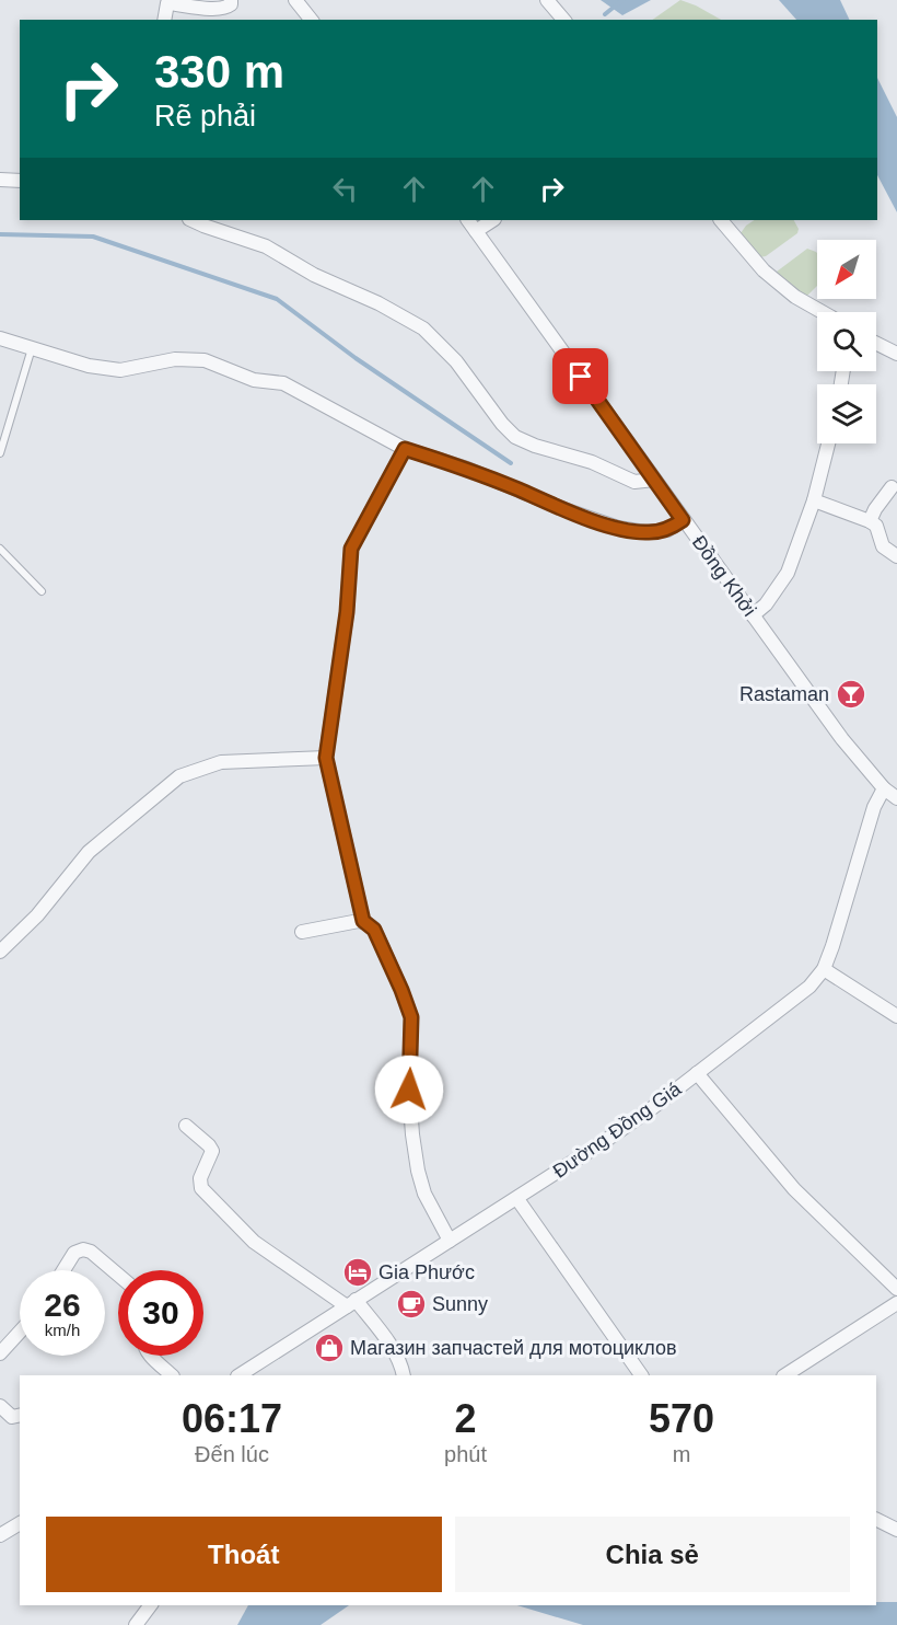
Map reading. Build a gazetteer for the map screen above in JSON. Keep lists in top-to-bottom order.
{
  "streets": {
    "street": ["Đồng Khởi", "Đường Đồng Giá"]
  },
  "crossings": [
    ["Đồng Khởi", "Đường Đồng Giá"]
  ],
  "places": {
    "bar": ["Rastaman"],
    "hotel": ["Gia Phước"],
    "cafe": ["Sunny"],
    "shop": ["Магазин запчастей для мотоциклов"]
  },
  "north": "bottom left",
  "page": {
    "turn": ["330 m", "Rẽ phải"],
    "speed": "26 km/h",
    "limit": "30",
    "eta": [
      "06:17",
      "Đến lúc",
      "2",
      "phút",
      "570",
      "m"
    ],
    "buttons": ["Thoát", "Chia sẻ"]
  }
}
